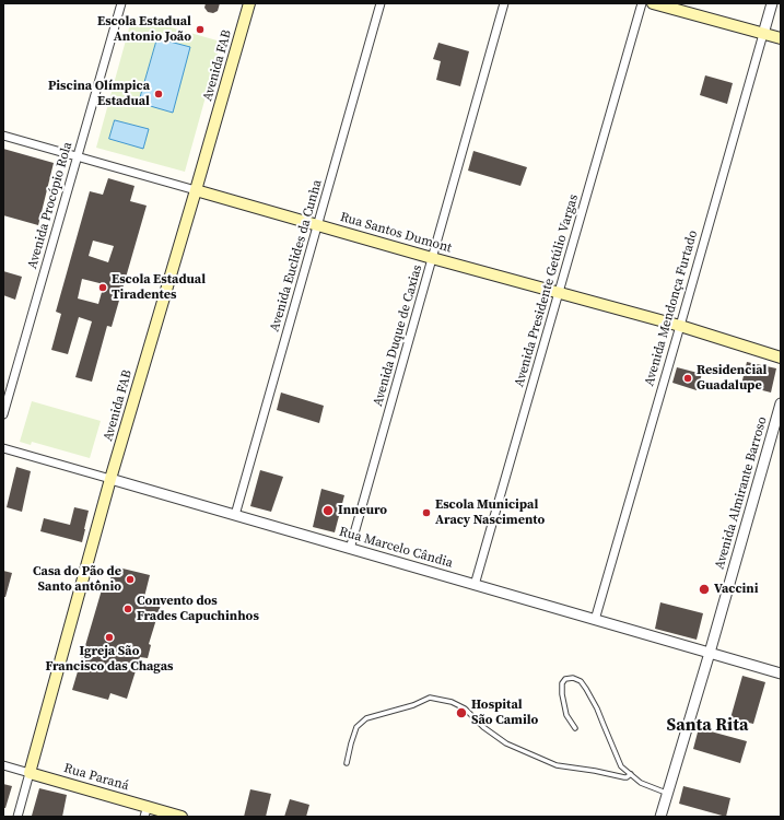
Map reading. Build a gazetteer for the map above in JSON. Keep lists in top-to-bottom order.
{
  "streets": {
    "main road": ["Avenida FAB", "Rua Santos Dumont", "Rua Paraná"],
    "street": [
      "Avenida Procópio Rola",
      "Avenida Euclides da Cunha",
      "Avenida Presidente Getúlio Vargas",
      "Avenida Mendonça Furtado",
      "Avenida Duque de Caxias",
      "Avenida Almirante Barroso",
      "Rua Marcelo Cândia"
    ]
  },
  "crossings": [
    ["Avenida FAB", "Rua Santos Dumont"],
    ["Avenida FAB", "Rua Marcelo Cândia"],
    ["Avenida FAB", "Rua Paraná"],
    ["Avenida Procópio Rola", "Rua Santos Dumont"],
    ["Rua Santos Dumont", "Avenida Euclides da Cunha"],
    ["Rua Santos Dumont", "Avenida Presidente Getúlio Vargas"],
    ["Rua Santos Dumont", "Avenida Mendonça Furtado"],
    ["Rua Santos Dumont", "Avenida Duque de Caxias"],
    ["Avenida Euclides da Cunha", "Rua Marcelo Cândia"],
    ["Avenida Presidente Getúlio Vargas", "Rua Marcelo Cândia"],
    ["Avenida Mendonça Furtado", "Rua Marcelo Cândia"],
    ["Avenida Duque de Caxias", "Rua Marcelo Cândia"],
    ["Avenida Almirante Barroso", "Rua Marcelo Cândia"]
  ],
  "districts": ["Santa Rita"],
  "places": [
    "Escola Estadual Antonio João",
    "Piscina Olímpica Estadual",
    "Escola Estadual Tiradentes",
    "Residencial Guadalupe",
    "Inneuro",
    "Escola Municipal Aracy Nascimento",
    "Casa do Pão de Santo antônio",
    "Vaccini",
    "Convento dos Frades Capuchinhos",
    "Igreja São Francisco das Chagas",
    "Hospital São Camilo"
  ]
}
